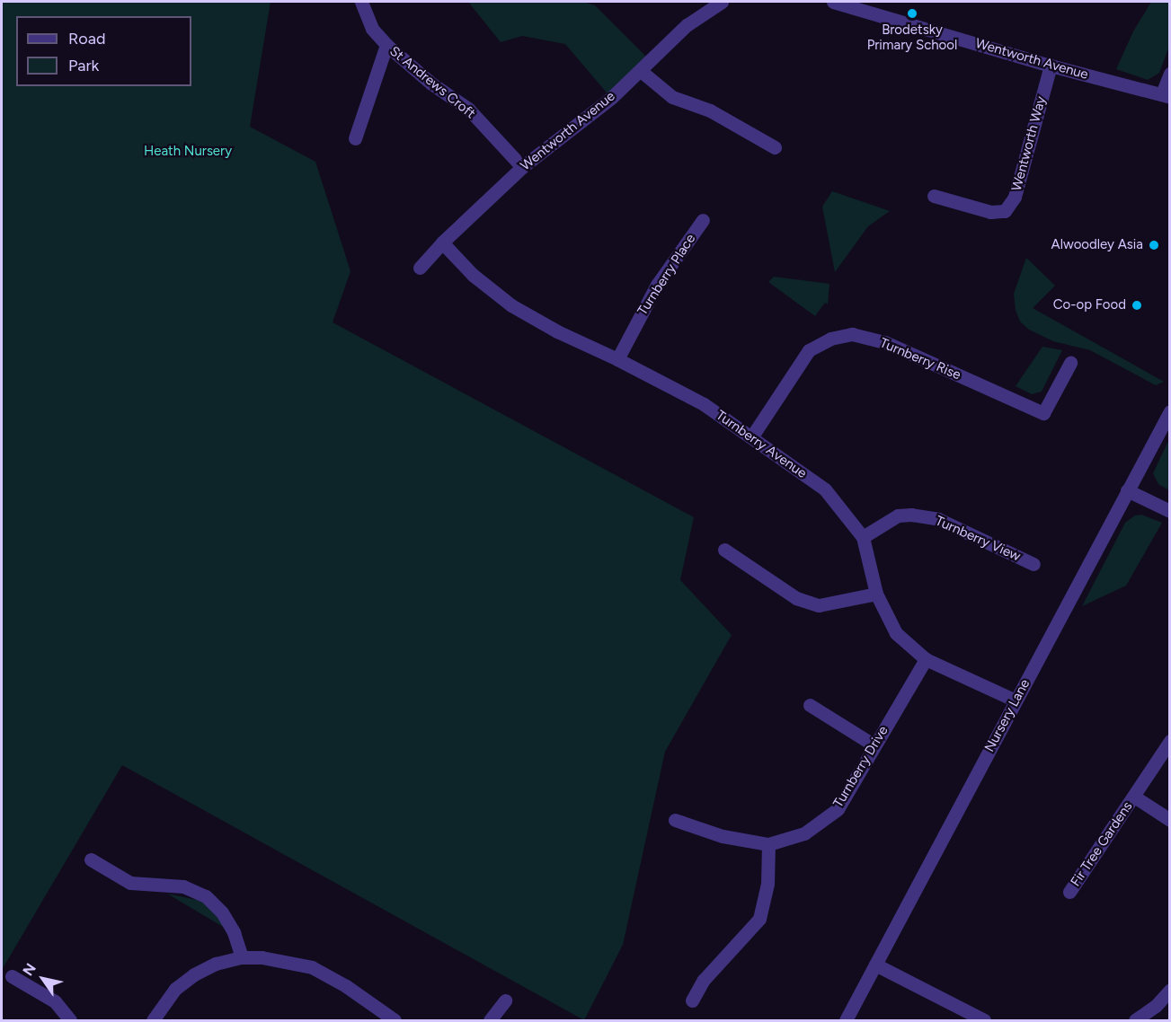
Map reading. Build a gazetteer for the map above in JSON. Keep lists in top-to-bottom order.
{
  "streets": {
    "street": [
      "Wentworth Avenue",
      "St Andrews Croft",
      "Wentworth Way",
      "Turnberry Place",
      "Turnberry Rise",
      "Turnberry Avenue",
      "Turnberry View",
      "Nursery Lane",
      "Turnberry Drive",
      "Fir Tree Gardens"
    ]
  },
  "crossings": [
    ["Wentworth Avenue", "St Andrews Croft"],
    ["Wentworth Avenue", "Wentworth Way"],
    ["Wentworth Avenue", "Turnberry Avenue"],
    ["Turnberry Place", "Turnberry Avenue"],
    ["Turnberry Rise", "Turnberry Avenue"],
    ["Turnberry Avenue", "Turnberry View"],
    ["Turnberry Avenue", "Nursery Lane"],
    ["Turnberry Avenue", "Turnberry Drive"]
  ],
  "parks": ["Heath Nursery"],
  "places": ["Brodetsky Primary School", "Alwoodley Asia", "Co-op Food"],
  "legend": ["Road", "Park"],
  "north": "top left"
}
